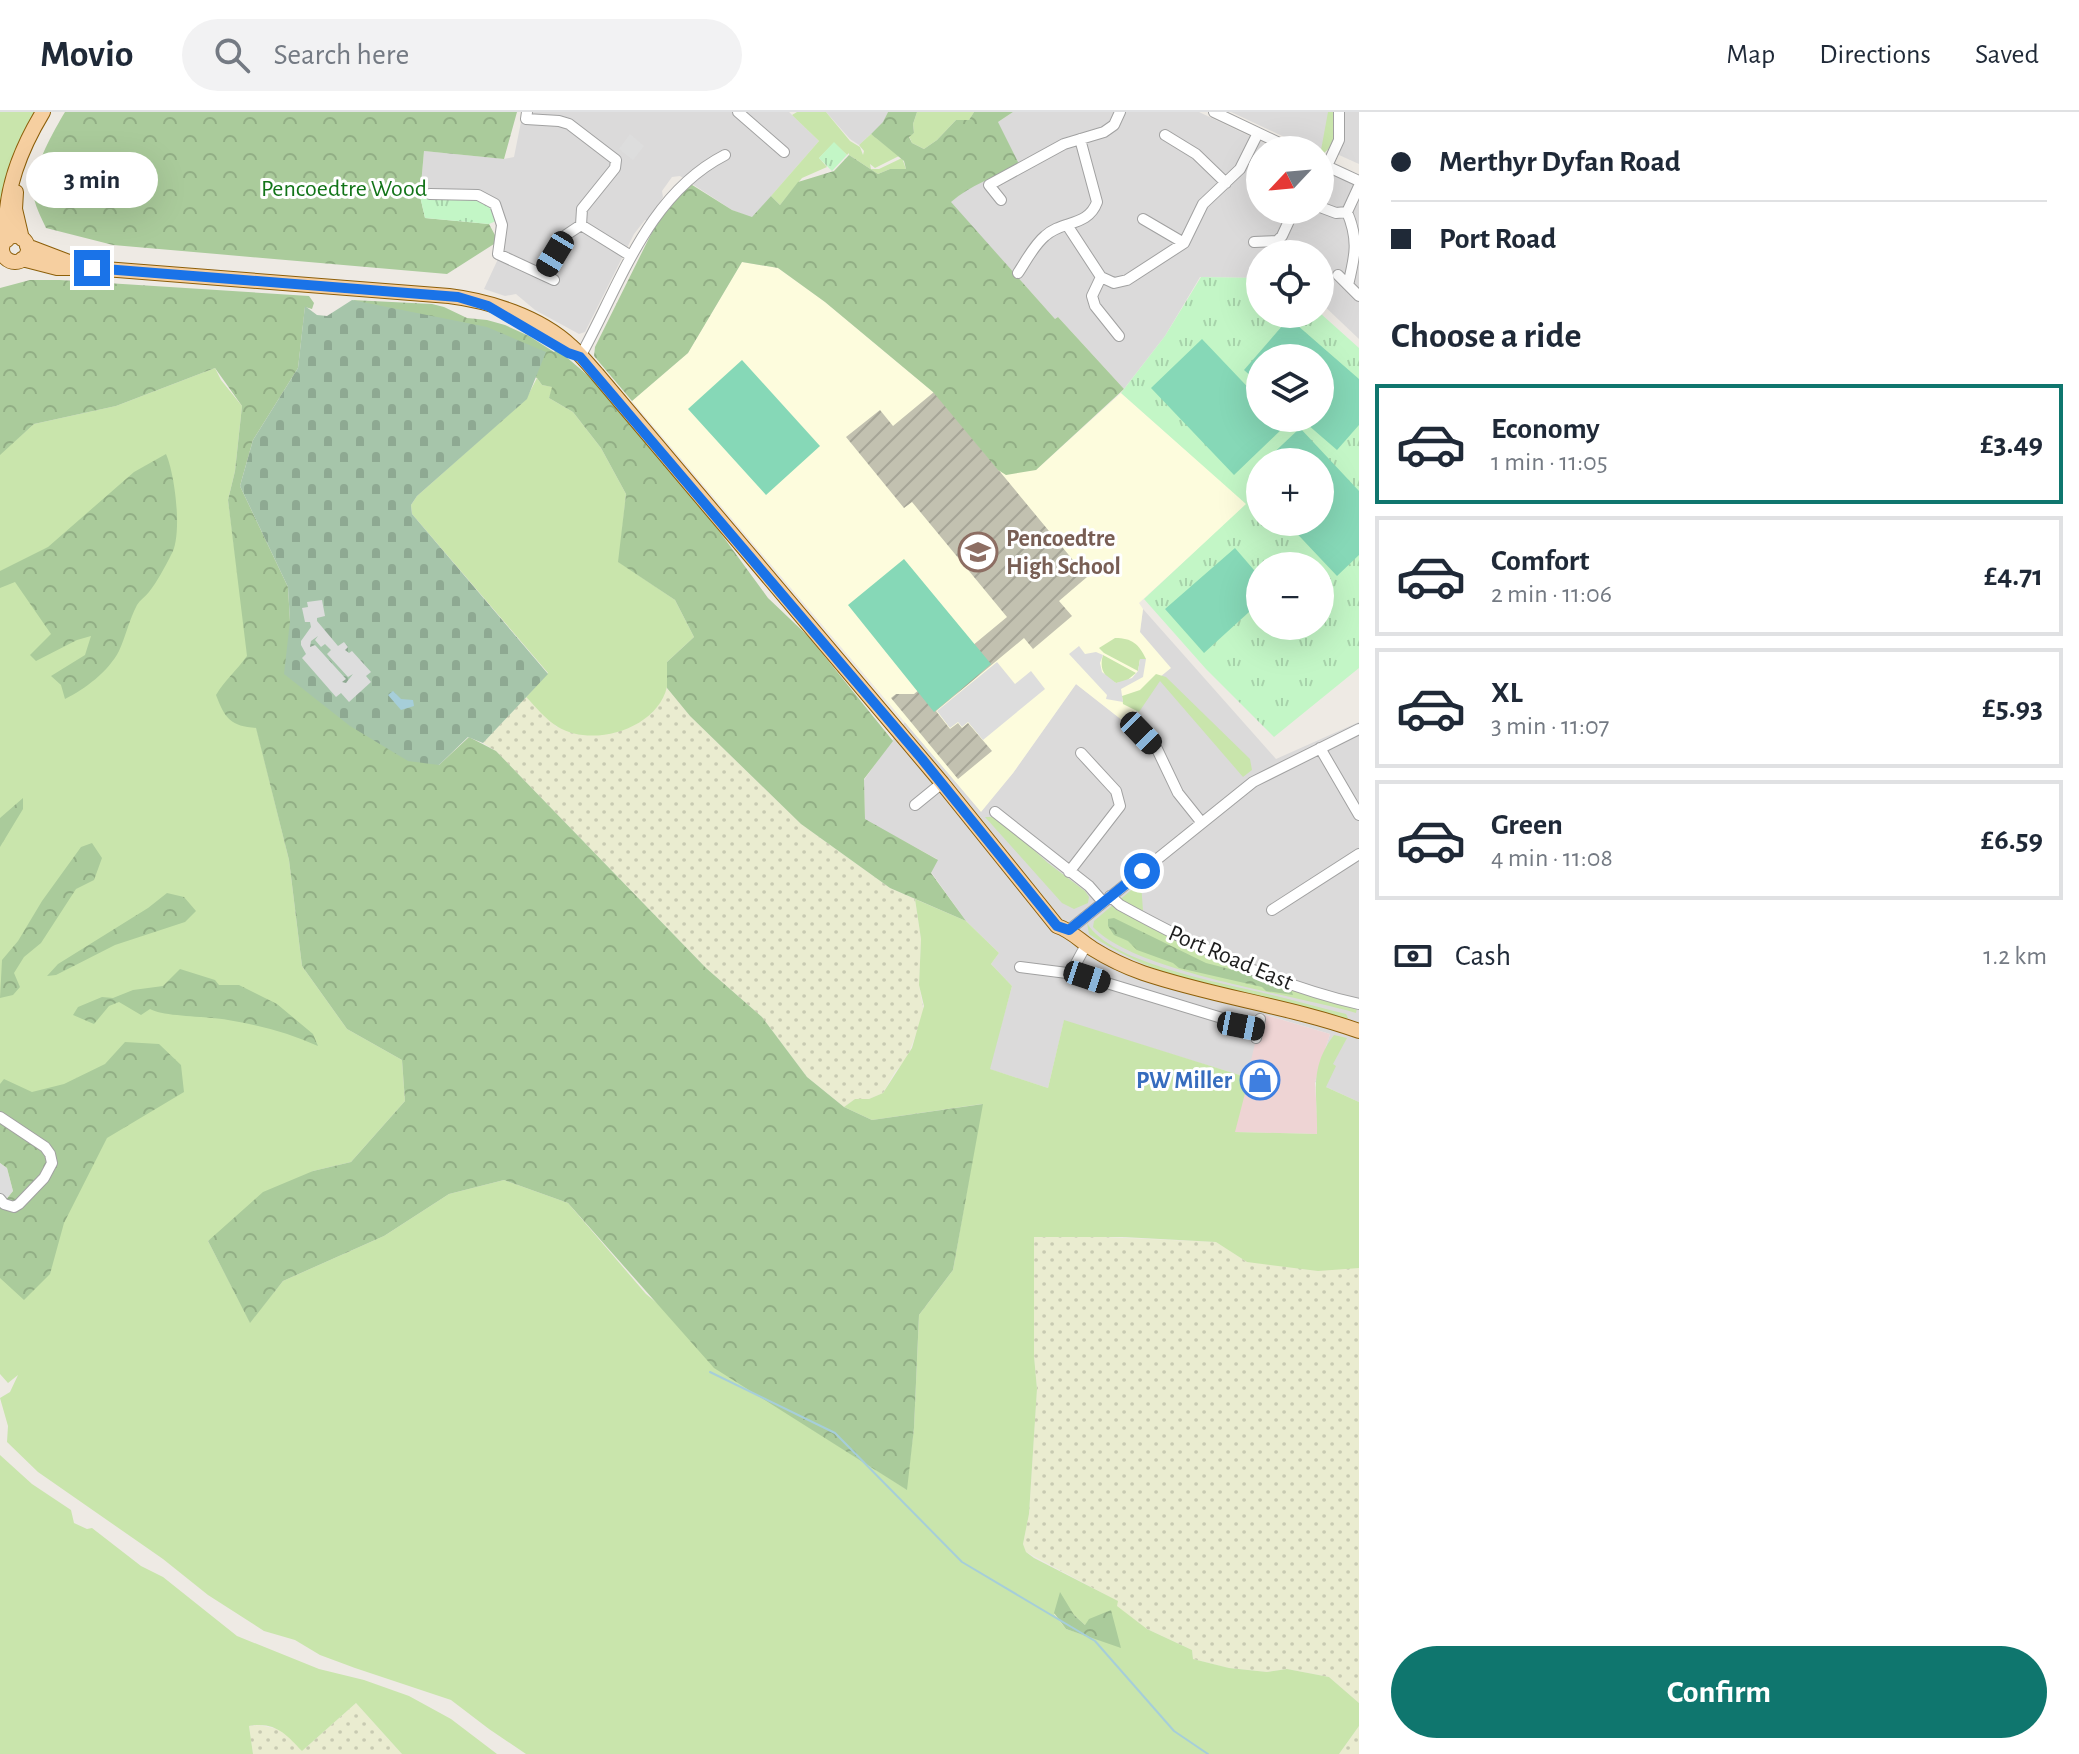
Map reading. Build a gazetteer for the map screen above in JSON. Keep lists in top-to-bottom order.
{
  "streets": {
    "main road": ["Port Road East"]
  },
  "parks": ["Pencoedtre Wood"],
  "places": {
    "school or university": ["Pencoedtre High School"],
    "shop": ["PW Miller"]
  },
  "north": "bottom left",
  "page": {
    "header": "Movio",
    "search": "Search here",
    "nav": ["Map", "Directions", "Saved"],
    "banner": ["Merthyr Dyfan Road", "Port Road"],
    "map_buttons": ["+", "−"],
    "bubble": "3 min",
    "heading": "Choose a ride",
    "list": [
      {
        "name": "Economy",
        "note": "1 min · 11:05",
        "value": "£3.49"
      },
      {
        "name": "Comfort",
        "note": "2 min · 11:06",
        "value": "£4.71"
      },
      {
        "name": "XL",
        "note": "3 min · 11:07",
        "value": "£5.93"
      },
      {
        "name": "Green",
        "note": "4 min · 11:08",
        "value": "£6.59"
      }
    ],
    "pay": ["Cash", "1.2 km"],
    "buttons": "Confirm"
  }
}
